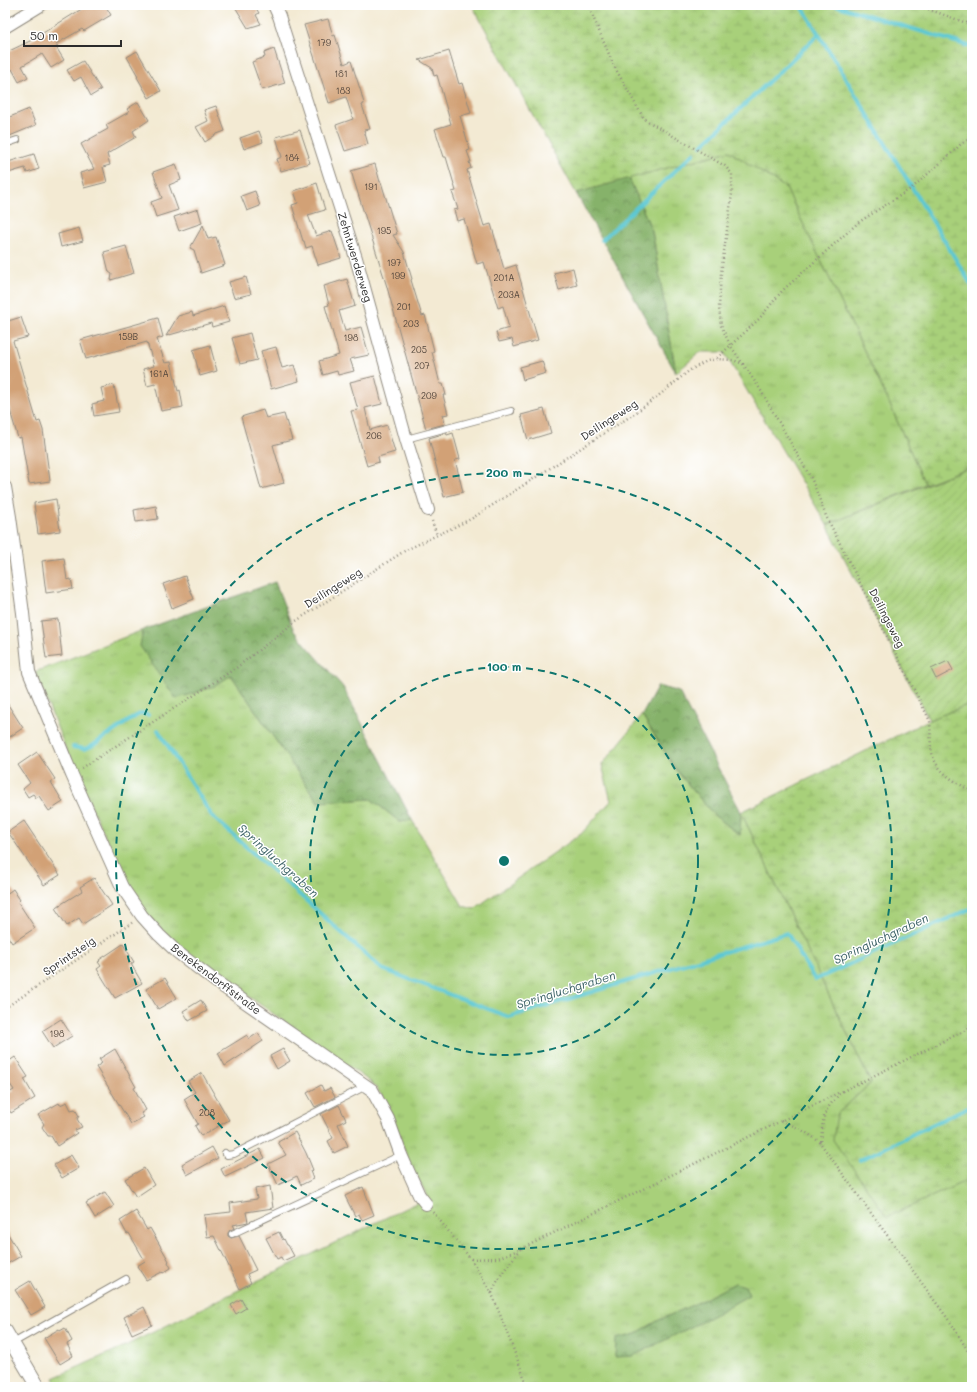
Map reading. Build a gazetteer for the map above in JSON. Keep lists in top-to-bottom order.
{
  "streets": {
    "street": ["Zehntwerderweg", "Benekendorffstraße"],
    "path": ["Deilingeweg", "Sprintsteig"]
  },
  "crossings": [
    ["Deilingeweg", "Benekendorffstraße"],
    ["Sprintsteig", "Benekendorffstraße"]
  ],
  "water": ["Springluchgraben"],
  "house_numbers": [
    "179",
    "181",
    "183",
    "184",
    "191",
    "195",
    "197",
    "199",
    "201A",
    "203A",
    "201",
    "203",
    "159B",
    "198",
    "205",
    "207",
    "161A",
    "209",
    "206",
    "198",
    "208"
  ],
  "scale_bar": "50 m",
  "rings": ["200 m", "100 m"]
}
